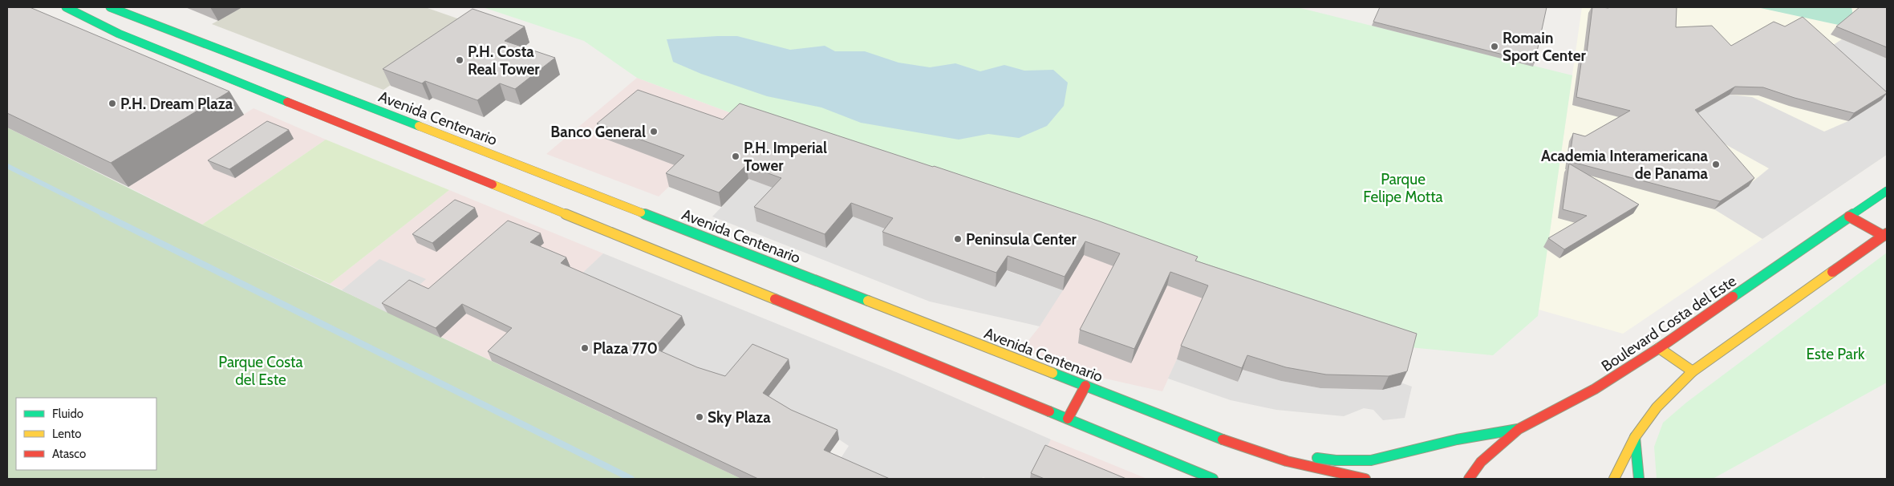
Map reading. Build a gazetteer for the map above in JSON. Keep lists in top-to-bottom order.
{
  "streets": {
    "main road": ["Avenida Centenario", "Boulevard Costa del Este"]
  },
  "parks": ["Parque Felipe Motta", "Este Park", "Parque Costa del Este"],
  "places": [
    "Romain Sport Center",
    "P.H. Costa Real Tower",
    "P.H. Dream Plaza",
    "Banco General",
    "P.H. Imperial Tower",
    "Academia Interamericana de Panama",
    "Peninsula Center",
    "Plaza 770",
    "Sky Plaza"
  ],
  "legend": ["Fluido", "Lento", "Atasco"]
}
